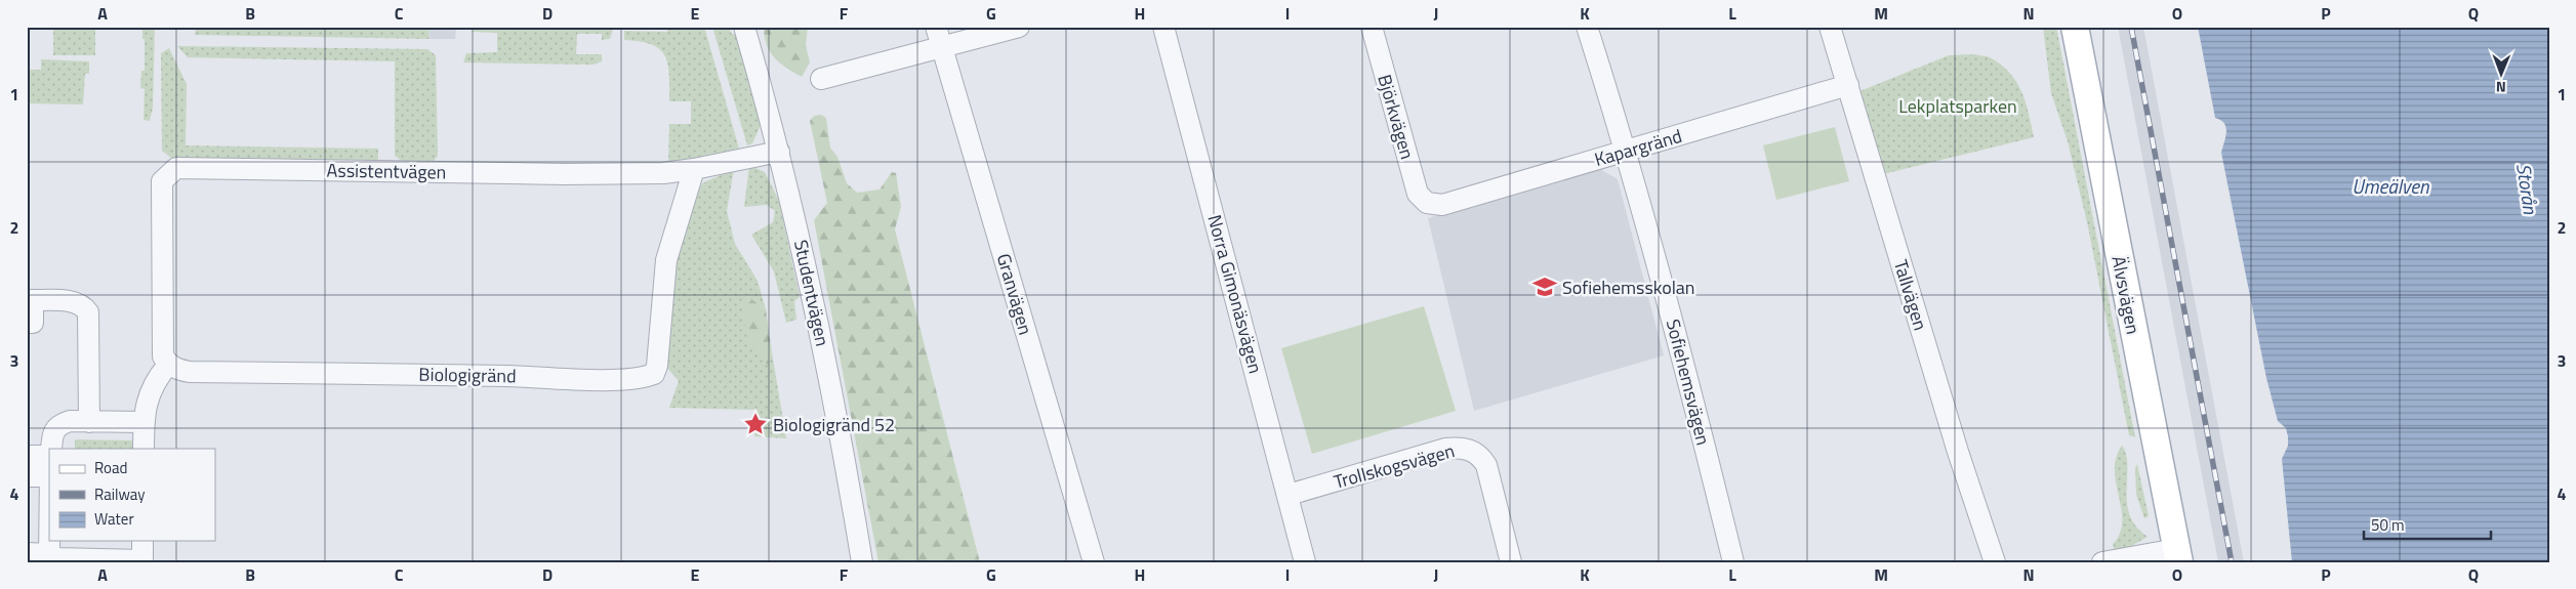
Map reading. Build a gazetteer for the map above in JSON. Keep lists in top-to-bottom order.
{
  "streets": {
    "main road": ["Älvsvägen"],
    "street": [
      "Björkvägen",
      "Kapargränd",
      "Assistentvägen",
      "Studentvägen",
      "Granvägen",
      "Norra Gimonäsvägen",
      "Tallvägen",
      "Biologigränd",
      "Sofiehemsvägen",
      "Trollskogsvägen"
    ]
  },
  "crossings": [
    ["Björkvägen", "Kapargränd"],
    ["Kapargränd", "Tallvägen"],
    ["Kapargränd", "Sofiehemsvägen"],
    ["Assistentvägen", "Studentvägen"],
    ["Assistentvägen", "Biologigränd"],
    ["Norra Gimonäsvägen", "Trollskogsvägen"]
  ],
  "water": ["Umeälven", "Storån"],
  "parks": ["Lekplatsparken"],
  "places": {
    "school or university": ["Sofiehemsskolan"],
    "place": ["Biologigränd 52"]
  },
  "legend": ["Road", "Railway", "Water"],
  "scale_bar": "50 m",
  "north": "bottom",
  "grid": {
    "columns": [
      "A",
      "B",
      "C",
      "D",
      "E",
      "F",
      "G",
      "H",
      "I",
      "J",
      "K",
      "L",
      "M",
      "N",
      "O",
      "P",
      "Q"
    ],
    "rows": [
      "1",
      "2",
      "3",
      "4"
    ]
  }
}
